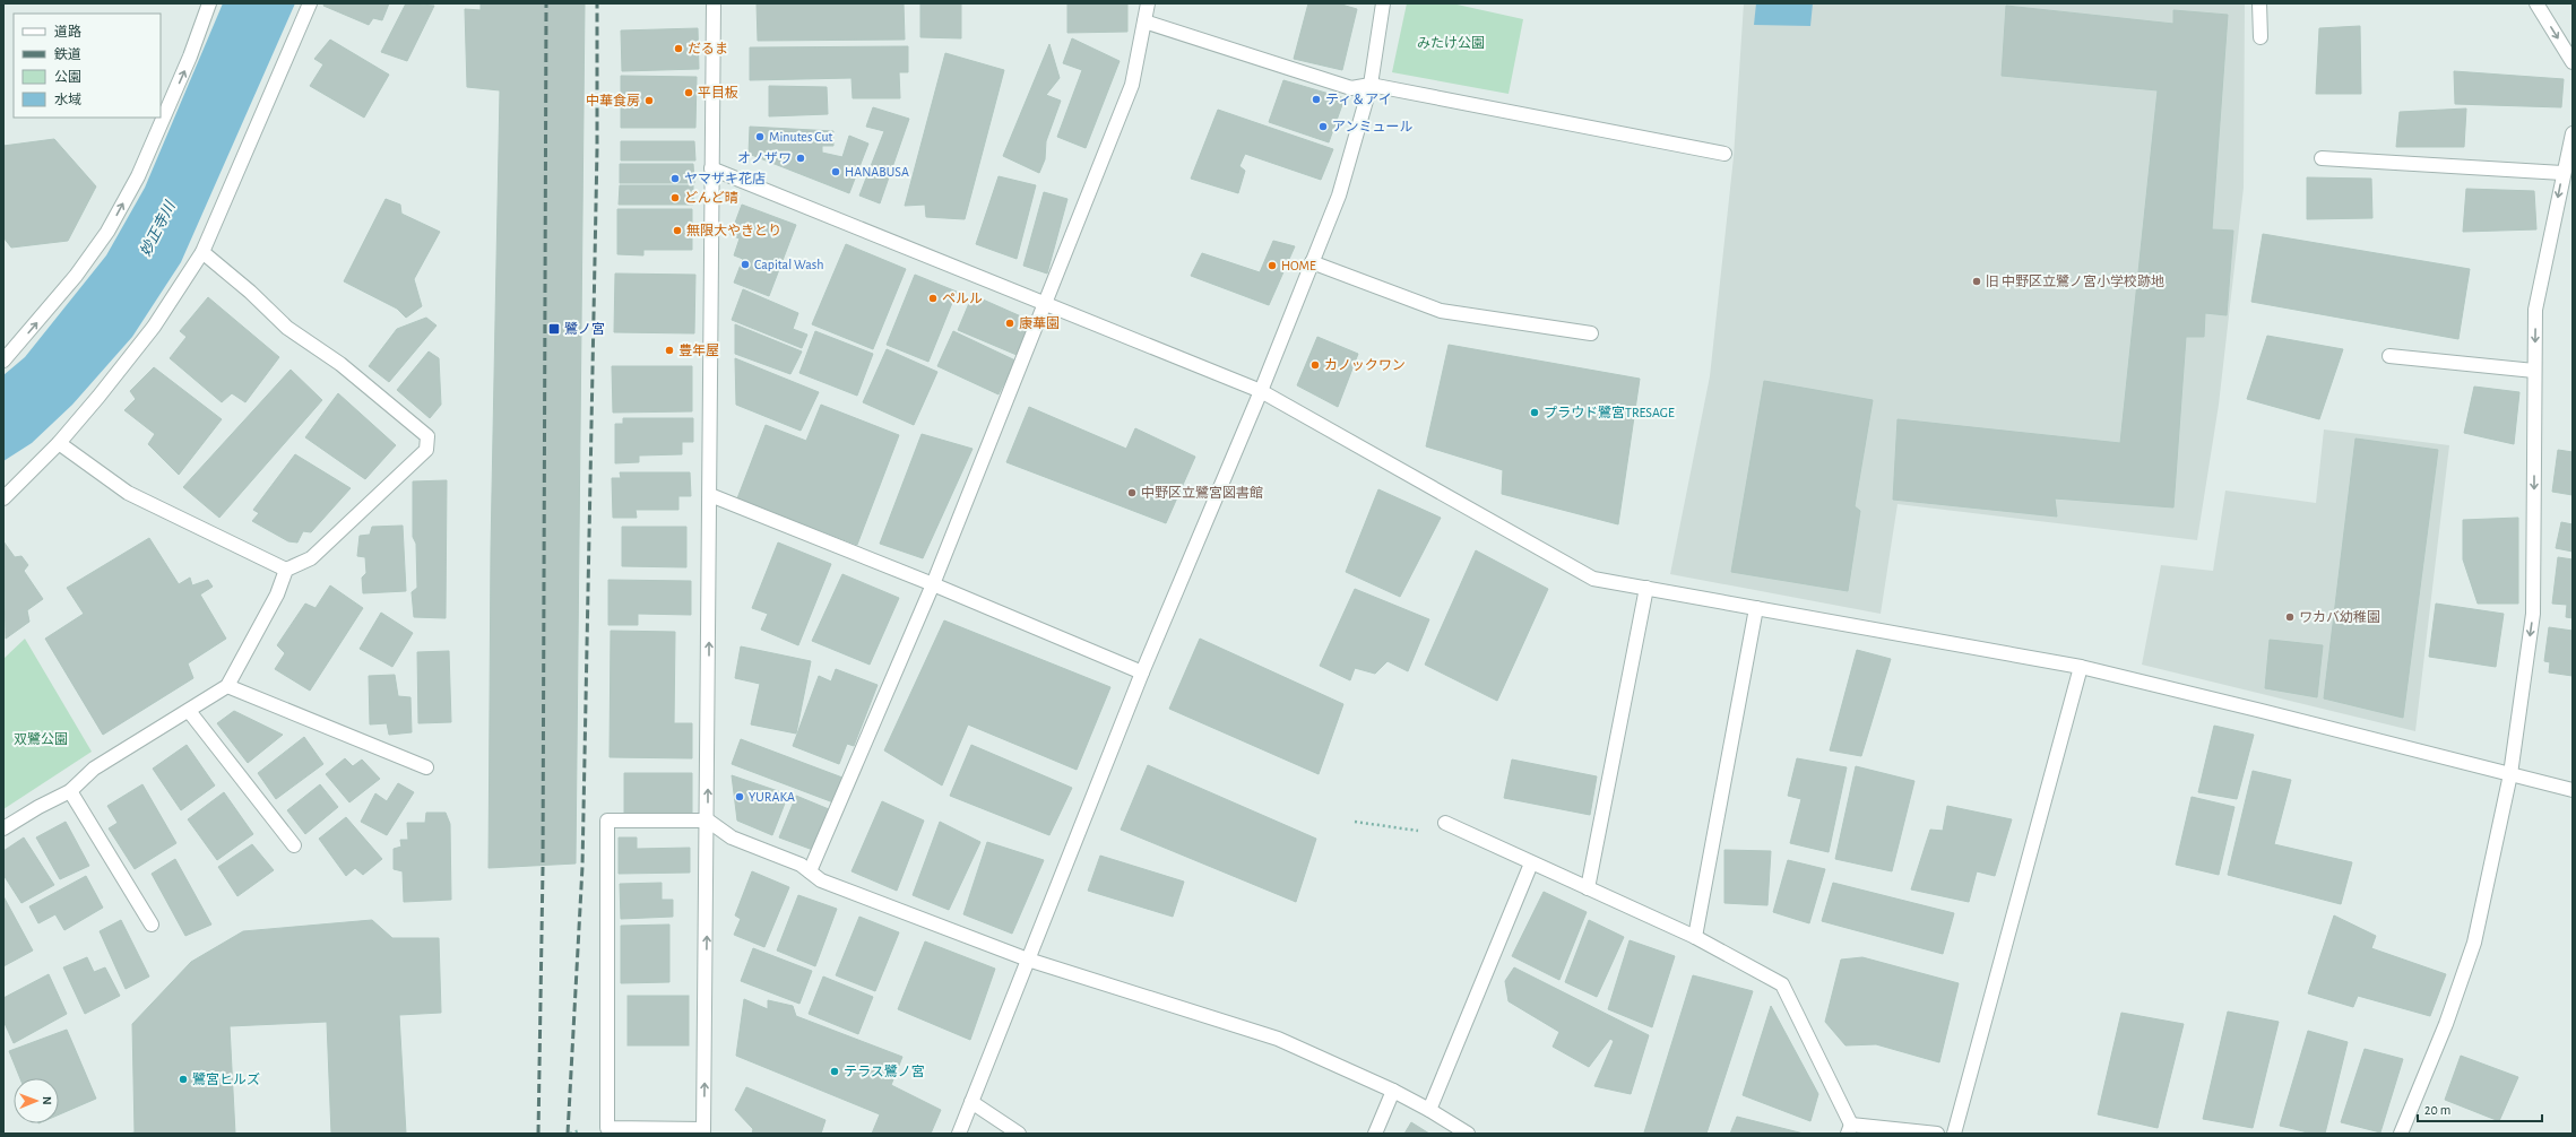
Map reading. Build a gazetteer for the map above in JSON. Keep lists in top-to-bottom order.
{
  "water": ["妙正寺川"],
  "parks": ["みたけ公園", "双鷺公園"],
  "places": {
    "other": [
      "だるま",
      "平目板",
      "ティ＆アイ",
      "中華食房",
      "アンミュール",
      "Minutes Cut",
      "オノザワ",
      "HANABUSA",
      "ヤマザキ花店",
      "どんど晴",
      "無限大やきとり",
      "Capital Wash",
      "HOME",
      "旧 中野区立鷺ノ宮小学校跡地",
      "ペルル",
      "康華園",
      "豊年屋",
      "カノックワン",
      "プラウド鷺宮TRESAGE",
      "中野区立鷺宮図書館",
      "ワカバ幼稚園",
      "YURAKA",
      "テラス鷺ノ宮",
      "鷺宮ヒルズ"
    ],
    "transit": ["鷺ノ宮"]
  },
  "legend": [
    "道路",
    "鉄道",
    "公園",
    "水域"
  ],
  "scale_bar": "20 m",
  "north": "right"
}
